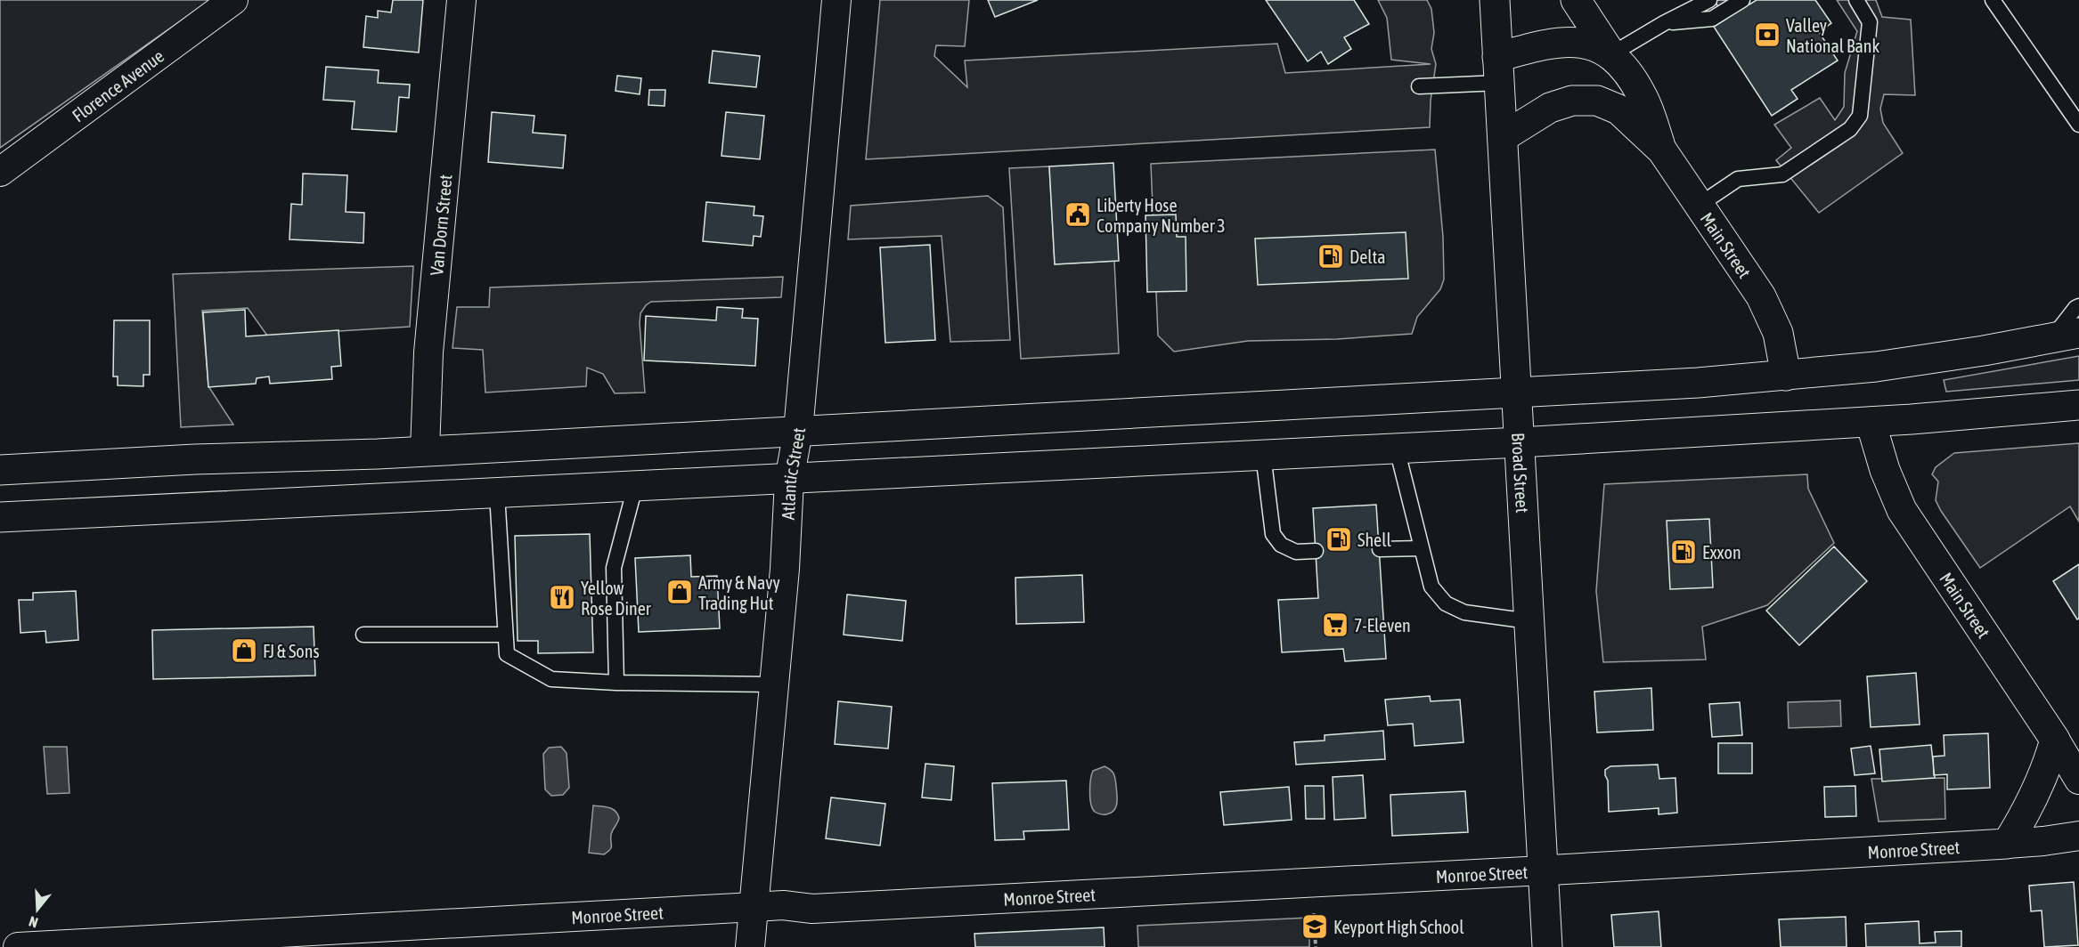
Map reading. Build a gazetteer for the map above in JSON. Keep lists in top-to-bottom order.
{
  "streets": {
    "main road": ["Main Street", "Broad Street", "Monroe Street"],
    "street": ["Florence Avenue", "Van Dorn Street", "Atlantic Street"]
  },
  "crossings": [
    ["Main Street", "Broad Street"],
    ["Atlantic Street", "Monroe Street"],
    ["Broad Street", "Monroe Street"]
  ],
  "places": {
    "bank": ["Valley National Bank"],
    "public building": ["Liberty Hose Company Number 3"],
    "fuel station": ["Delta", "Shell", "Exxon"],
    "shop": ["Army & Navy Trading Hut", "FJ & Sons"],
    "restaurant": ["Yellow Rose Diner"],
    "supermarket": ["7-Eleven"],
    "school or university": ["Keyport High School"]
  },
  "north": "bottom"
}
